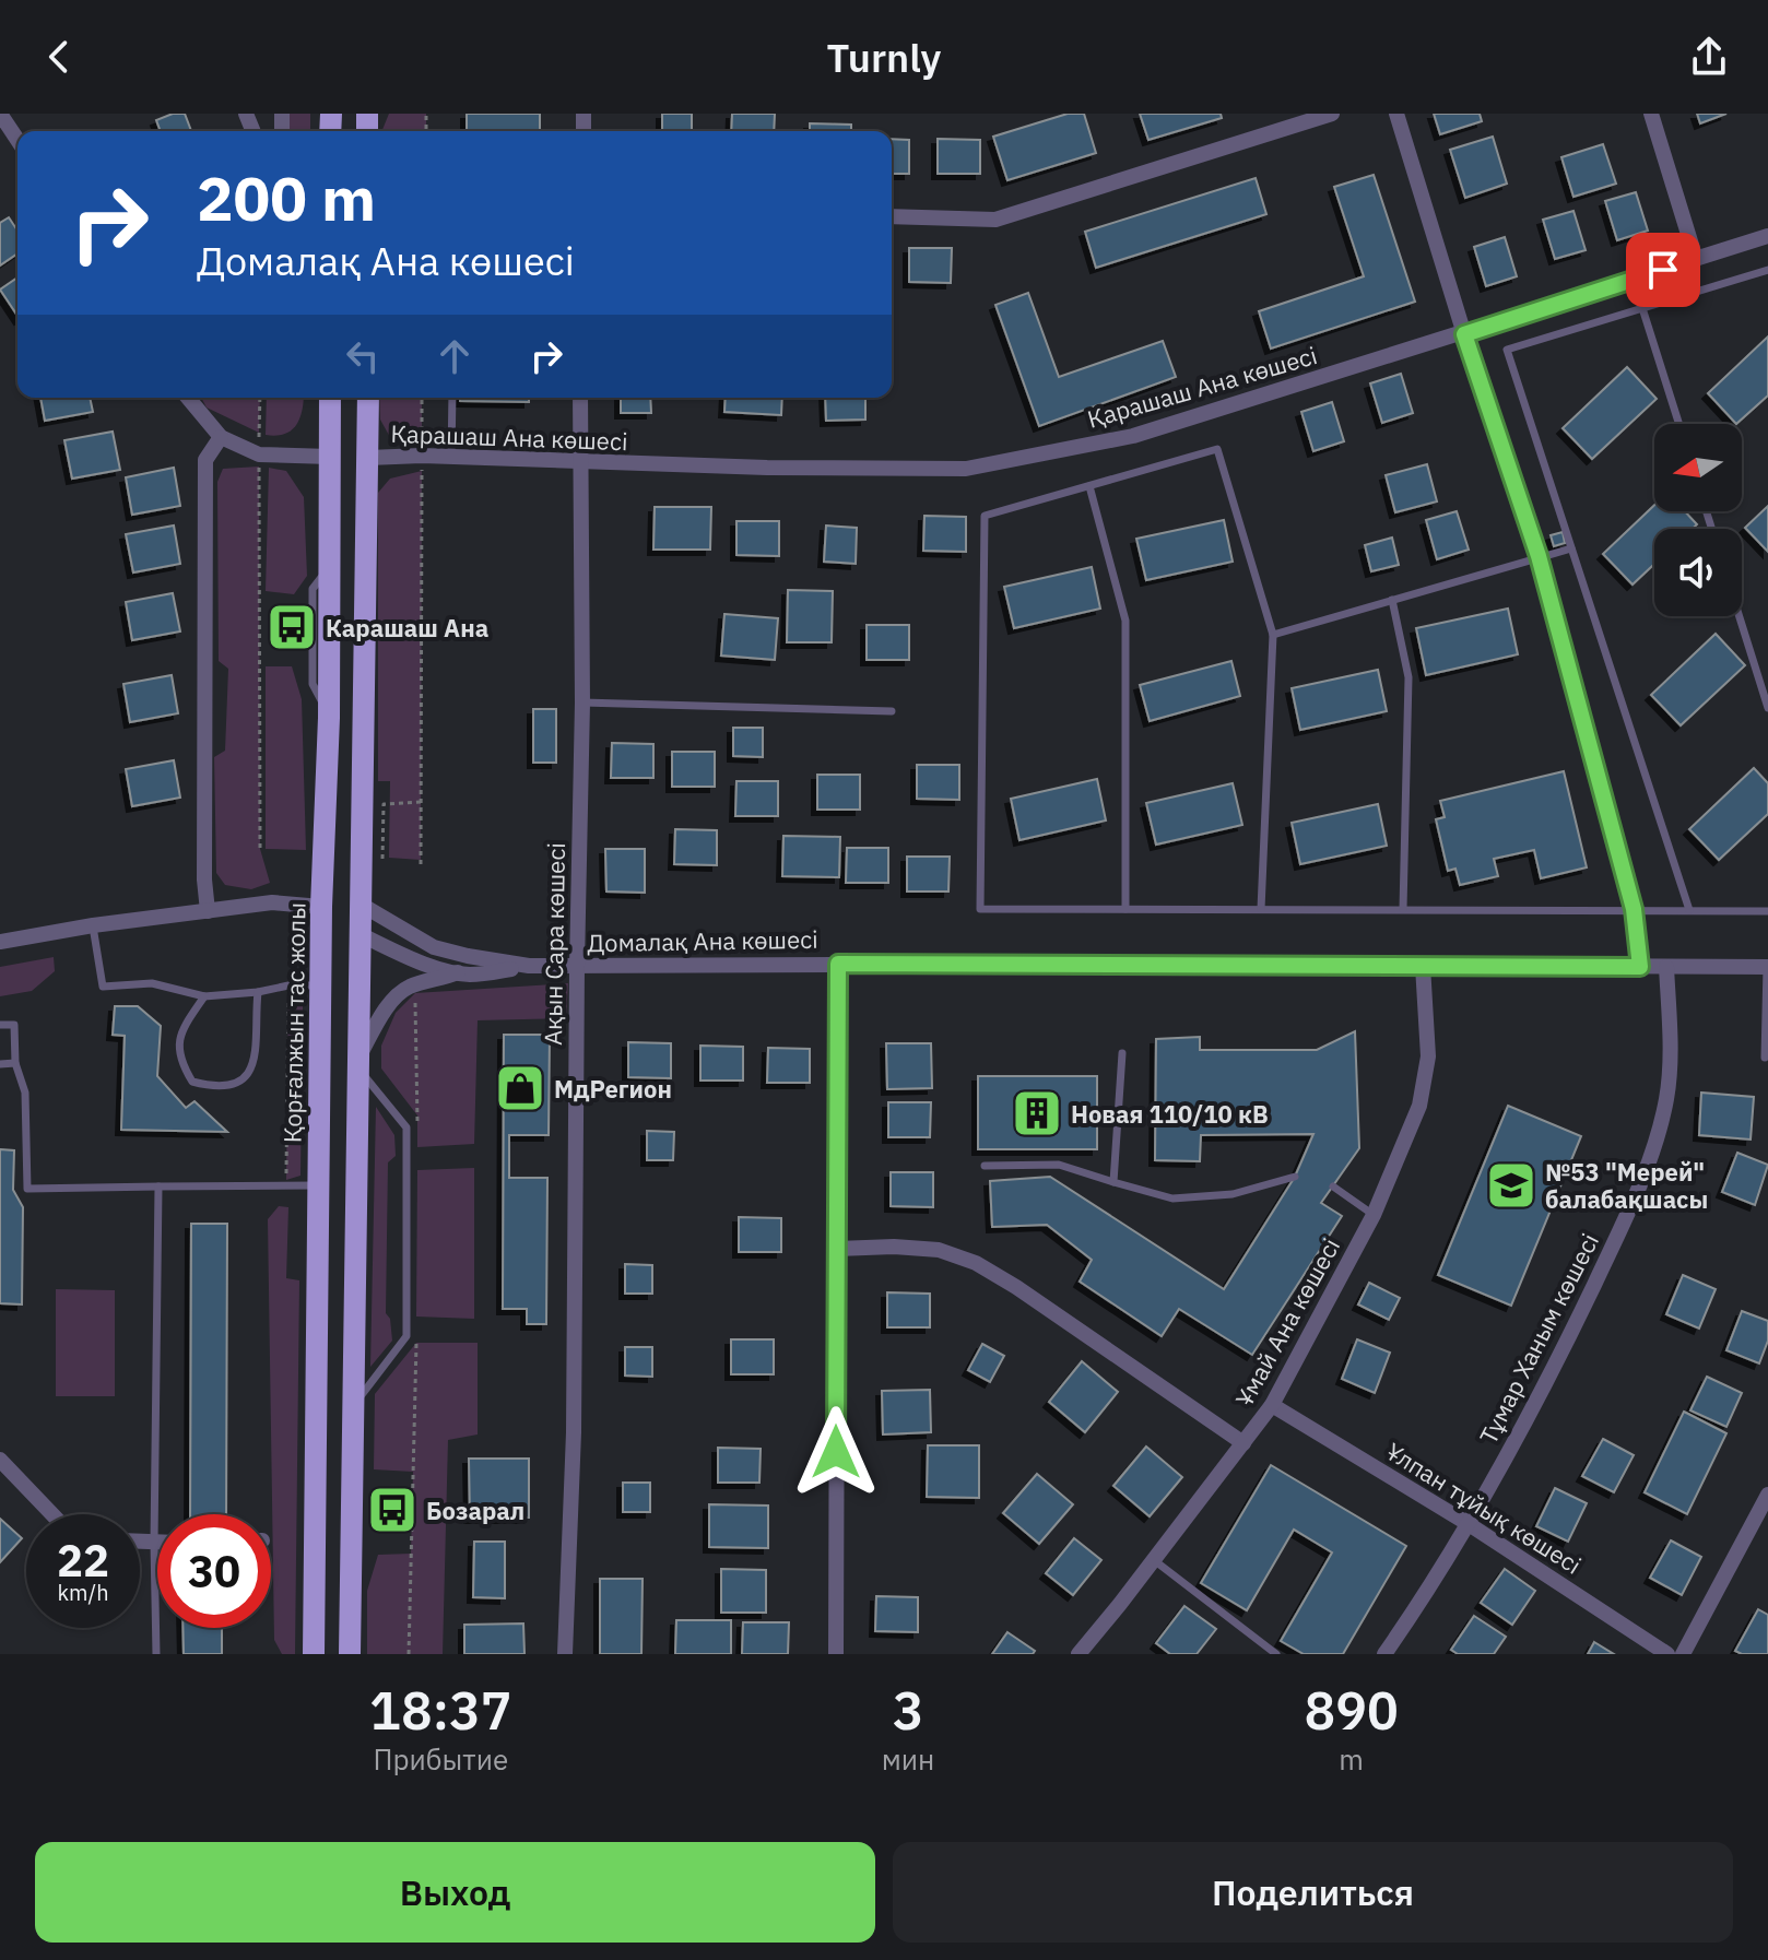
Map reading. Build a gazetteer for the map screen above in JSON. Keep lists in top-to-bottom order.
{
  "streets": {
    "main road": ["Қорғалжын тас жолы"],
    "street": [
      "Қарашаш Ана көшесі",
      "Домалақ Ана көшесі",
      "Ақын Сара көшесі",
      "Ұмай Ана көшесі",
      "Тұмар Ханым көшесі",
      "Ұлпан тұйық көшесі"
    ]
  },
  "crossings": [
    ["Қарашаш Ана көшесі", "Ақын Сара көшесі"],
    ["Домалақ Ана көшесі", "Ақын Сара көшесі"],
    ["Домалақ Ана көшесі", "Ұмай Ана көшесі"],
    ["Домалақ Ана көшесі", "Тұмар Ханым көшесі"],
    ["Ұмай Ана көшесі", "Ұлпан тұйық көшесі"],
    ["Тұмар Ханым көшесі", "Ұлпан тұйық көшесі"]
  ],
  "places": {
    "bus stop": ["Карашаш Ана", "Бозарал"],
    "shop": ["МдРегион"],
    "building": ["Новая 110/10 кВ"],
    "school or university": ["№53 \"Мерей\" балабақшасы"]
  },
  "north": "left",
  "page": {
    "header": "Turnly",
    "turn": ["200 m", "Домалақ Ана көшесі"],
    "speed": "22 km/h",
    "limit": "30",
    "eta": [
      "18:37",
      "Прибытие",
      "3",
      "мин",
      "890",
      "m"
    ],
    "buttons": ["Выход", "Поделиться"]
  }
}
